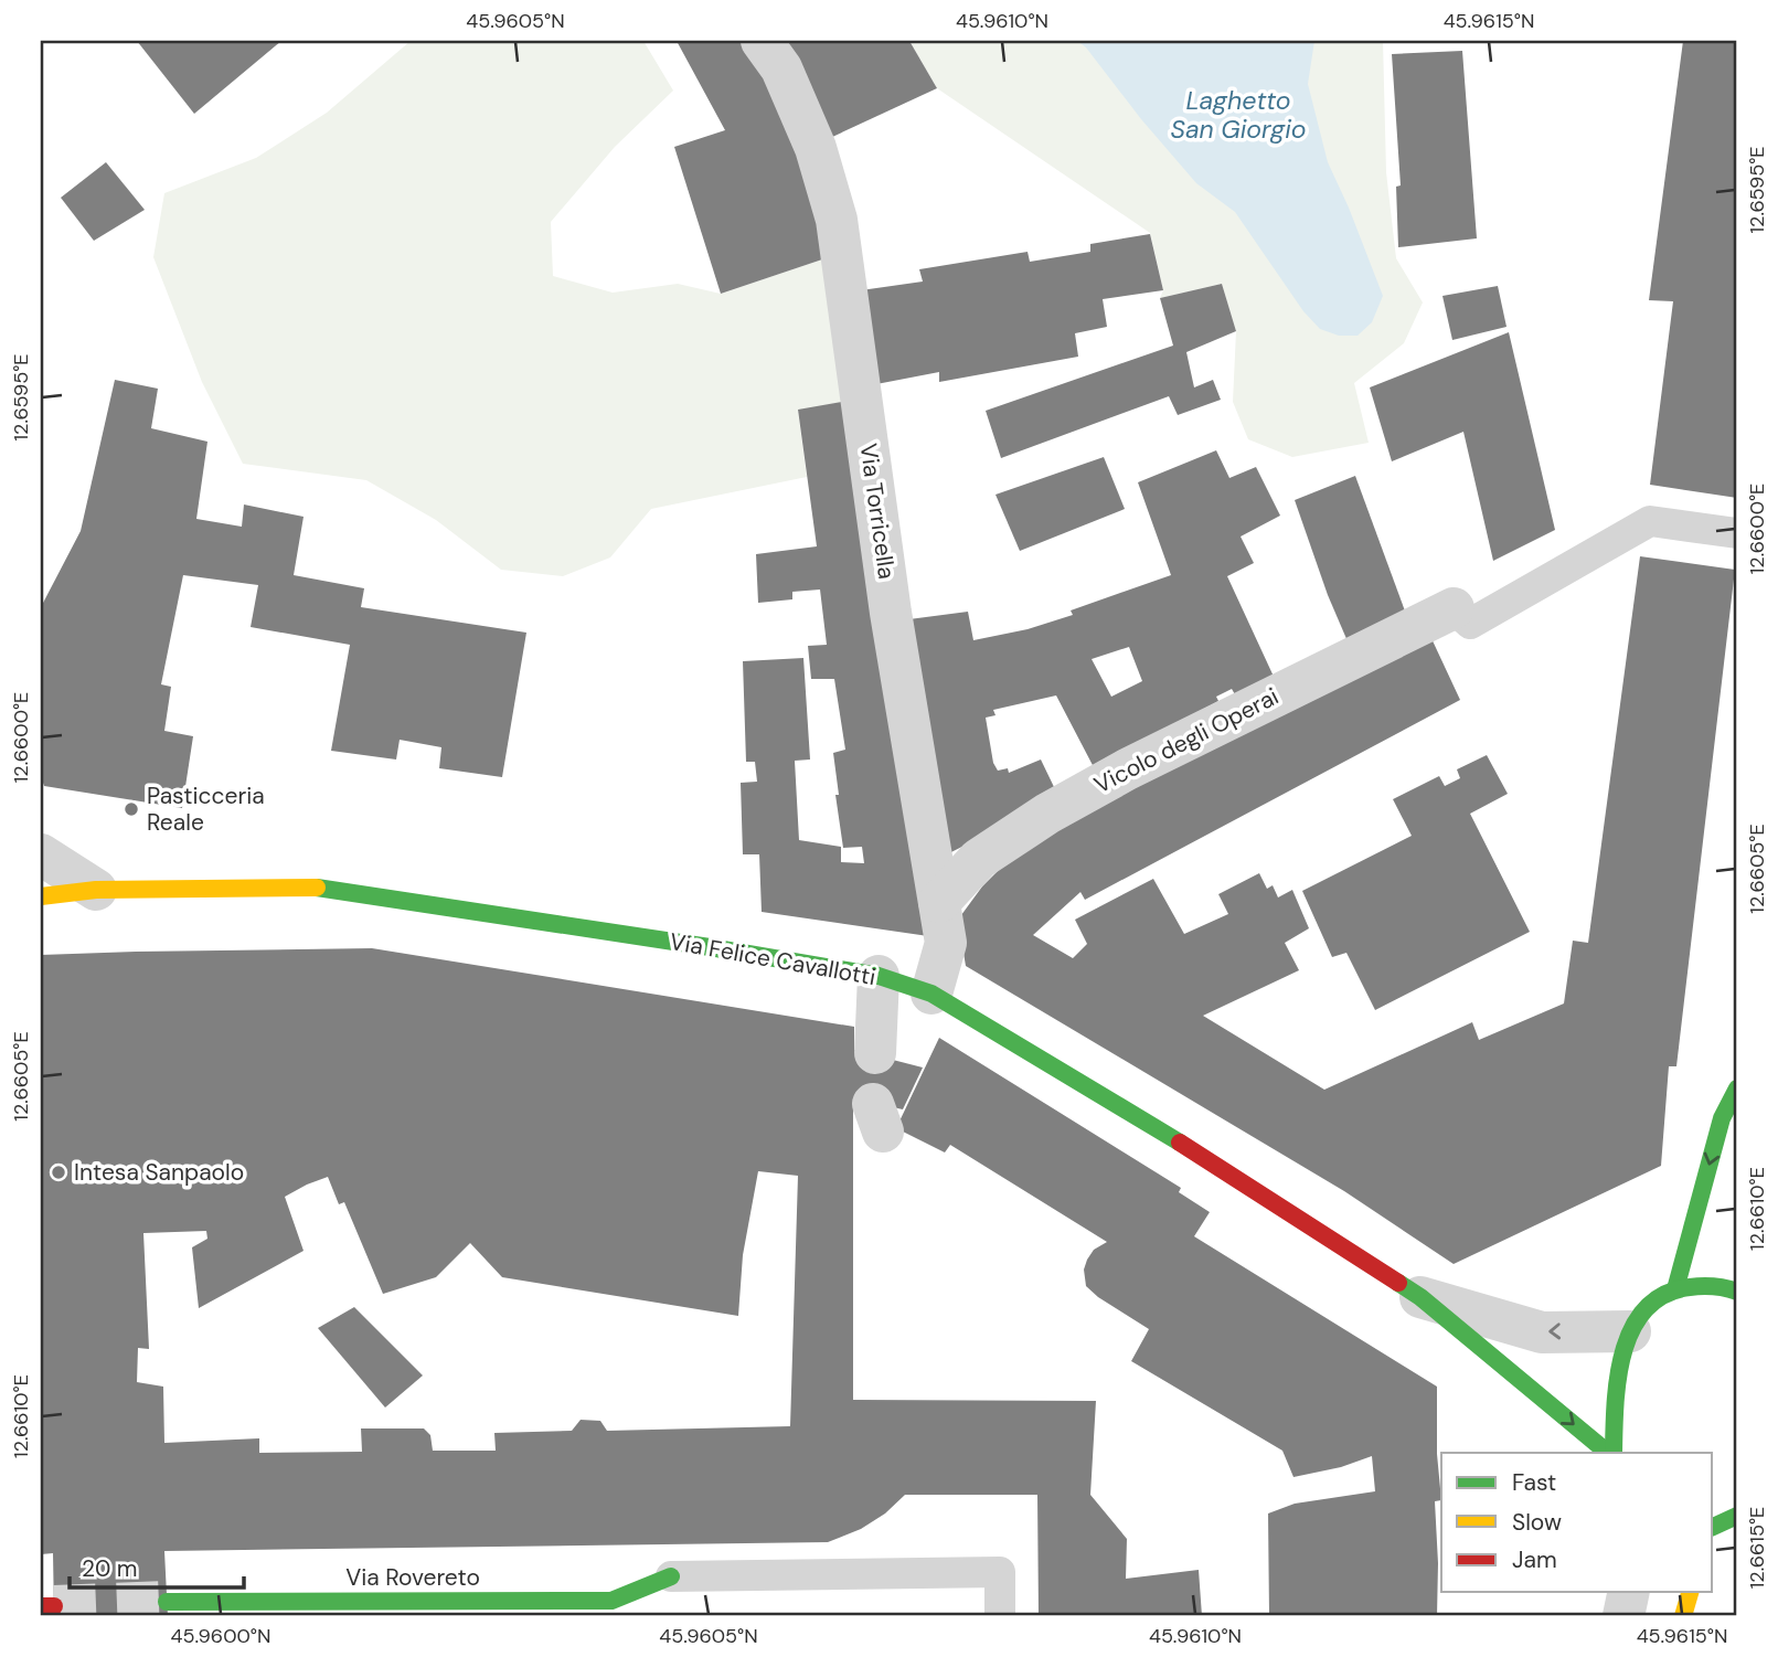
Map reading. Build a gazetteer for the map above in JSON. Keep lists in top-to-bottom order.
{
  "streets": {
    "street": [
      "Via Torricella",
      "Vicolo degli Operai",
      "Via Felice Cavallotti",
      "Via Rovereto"
    ]
  },
  "crossings": [
    ["Via Torricella", "Vicolo degli Operai"],
    ["Via Torricella", "Via Felice Cavallotti"]
  ],
  "water": ["Laghetto San Giorgio"],
  "places": ["Pasticceria Reale", "Intesa Sanpaolo"],
  "legend": ["Fast", "Slow", "Jam"],
  "scale_bar": "20 m",
  "coordinates": [
    "45.9605°N",
    "45.9610°N",
    "45.9615°N",
    "12.6595°E",
    "12.6600°E",
    "12.6605°E",
    "12.6610°E",
    "12.6615°E",
    "45.9600°N"
  ]
}
